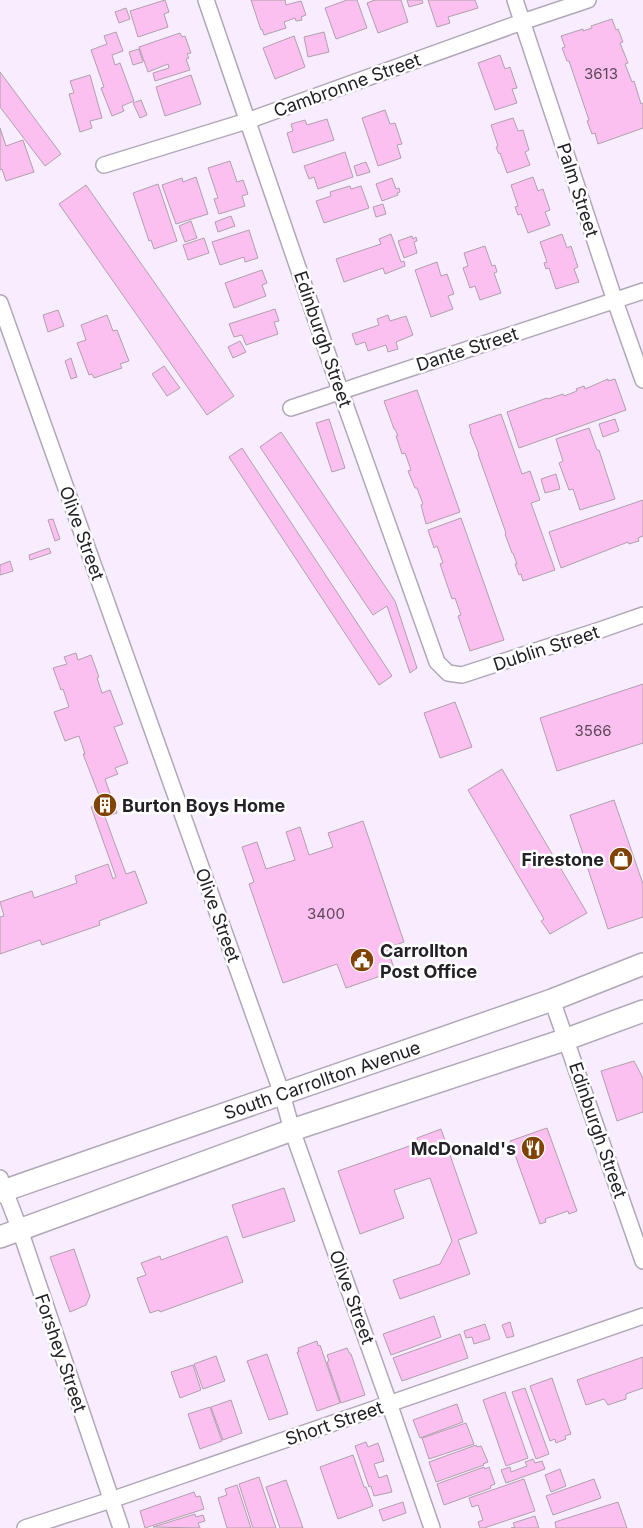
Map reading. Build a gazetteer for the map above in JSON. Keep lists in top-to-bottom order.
{
  "streets": {
    "main road": ["South Carrollton Avenue"],
    "street": [
      "Cambronne Street",
      "Palm Street",
      "Edinburgh Street",
      "Dante Street",
      "Olive Street",
      "Dublin Street",
      "Forshey Street",
      "Short Street"
    ]
  },
  "crossings": [
    ["Cambronne Street", "Palm Street"],
    ["Cambronne Street", "Edinburgh Street"],
    ["Palm Street", "Dante Street"],
    ["Edinburgh Street", "Dante Street"],
    ["Edinburgh Street", "Dublin Street"],
    ["Edinburgh Street", "South Carrollton Avenue"],
    ["Olive Street", "South Carrollton Avenue"],
    ["Olive Street", "Short Street"],
    ["South Carrollton Avenue", "Forshey Street"],
    ["Forshey Street", "Short Street"]
  ],
  "places": {
    "building": ["Burton Boys Home"],
    "shop": ["Firestone"],
    "public building": ["Carrollton Post Office"],
    "restaurant": ["McDonald's"]
  },
  "house_numbers": ["3613", "3566", "3400"]
}
